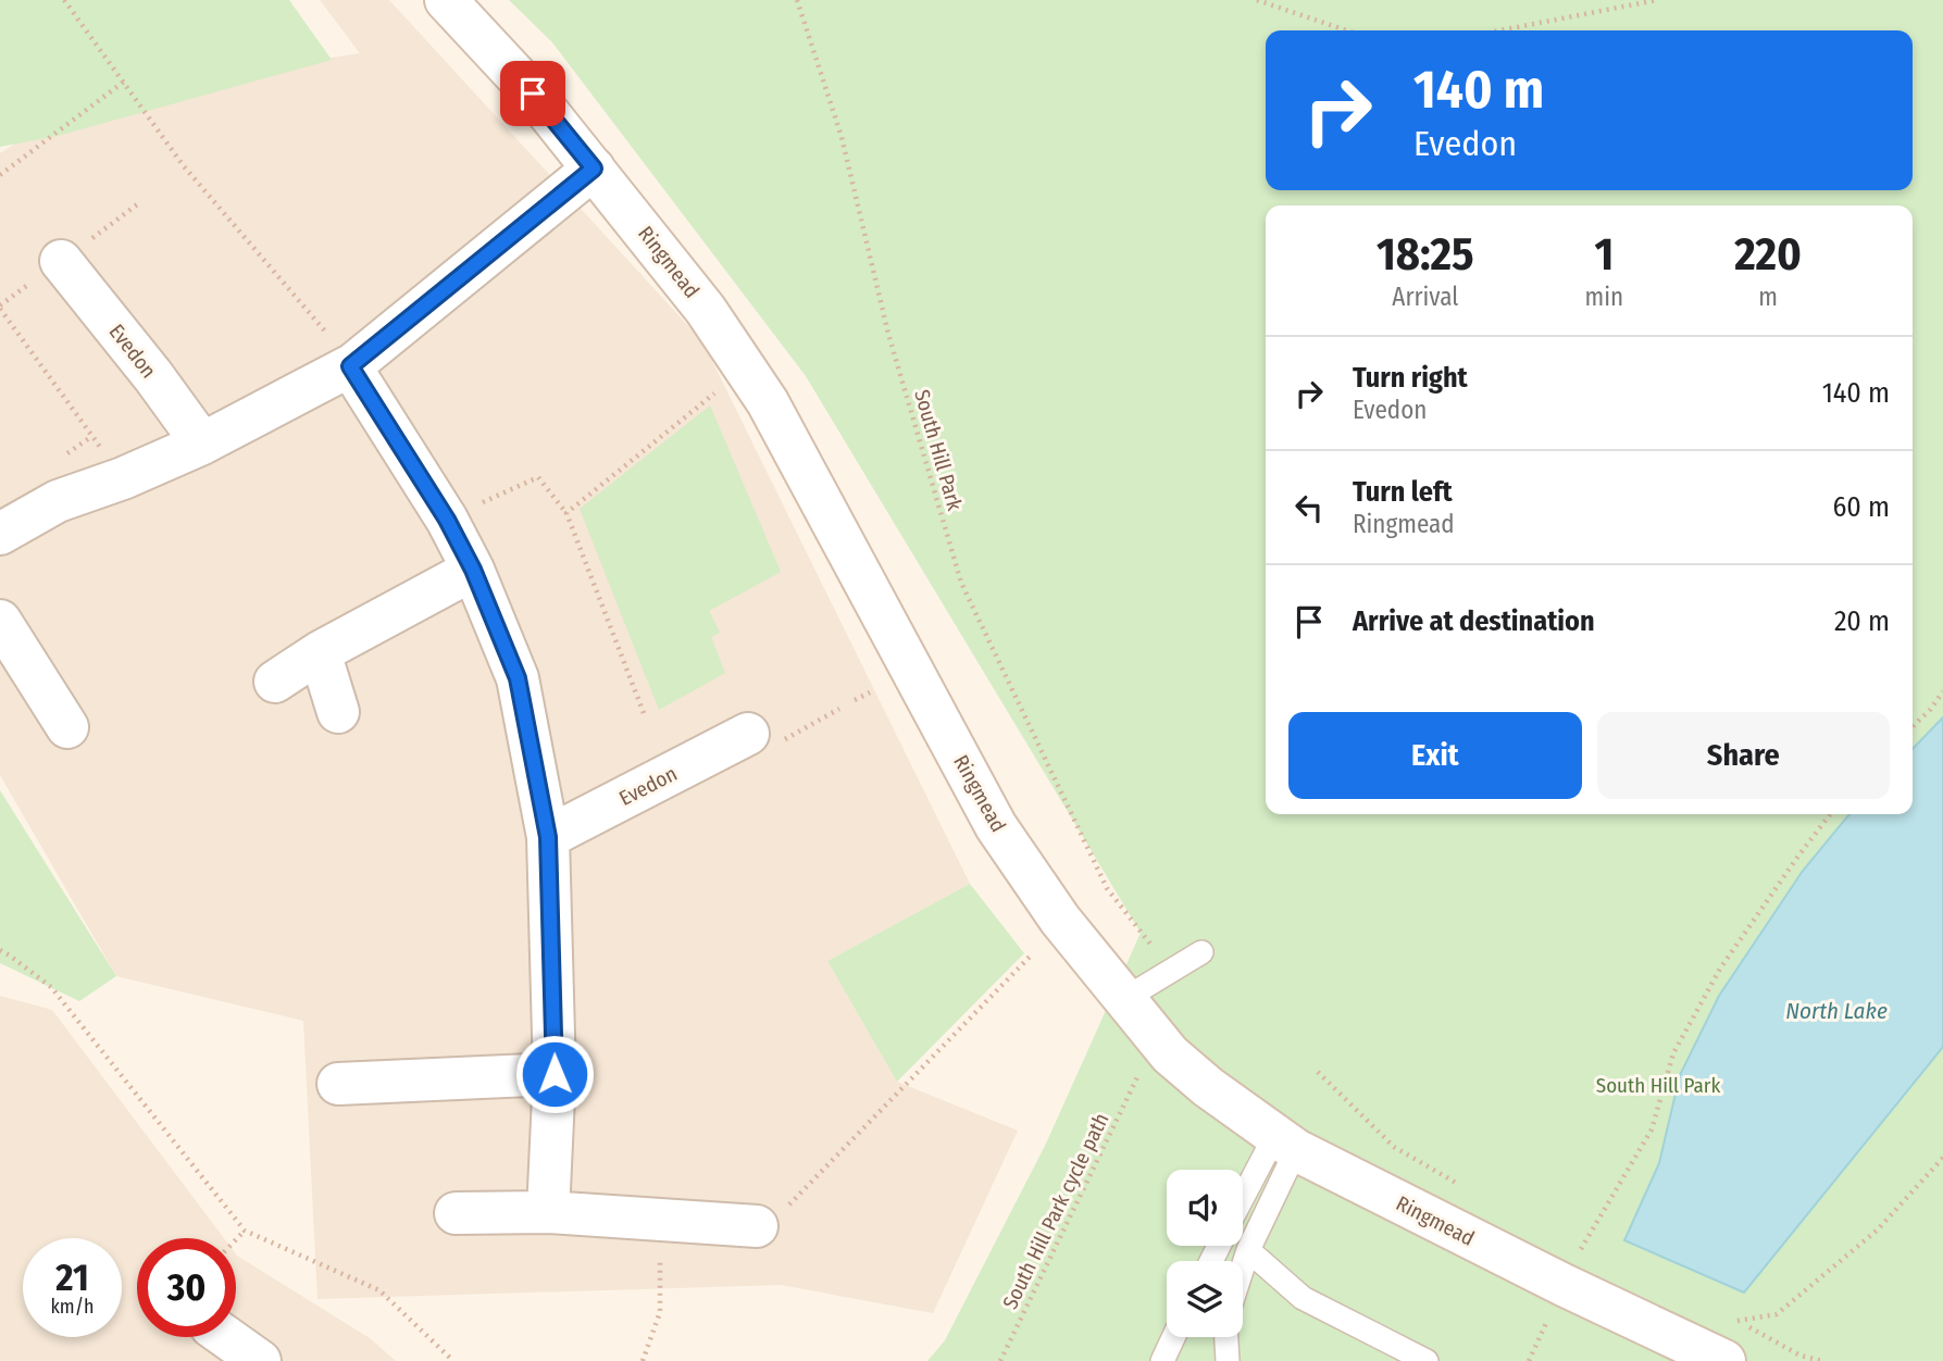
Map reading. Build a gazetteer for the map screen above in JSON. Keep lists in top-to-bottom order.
{
  "streets": {
    "street": ["Ringmead", "Evedon"],
    "path": ["South Hill Park", "South Hill Park cycle path"]
  },
  "water": ["North Lake"],
  "parks": ["South Hill Park"],
  "page": {
    "turn": ["140 m", "Evedon"],
    "eta": [
      "18:25",
      "Arrival",
      "1",
      "min",
      "220",
      "m"
    ],
    "list": [
      {
        "name": "Turn right",
        "note": "Evedon",
        "value": "140 m"
      },
      {
        "name": "Turn left",
        "note": "Ringmead",
        "value": "60 m"
      },
      {
        "name": "Arrive at destination",
        "value": "20 m"
      }
    ],
    "buttons": ["Exit", "Share"],
    "speed": "21 km/h",
    "limit": "30"
  }
}
